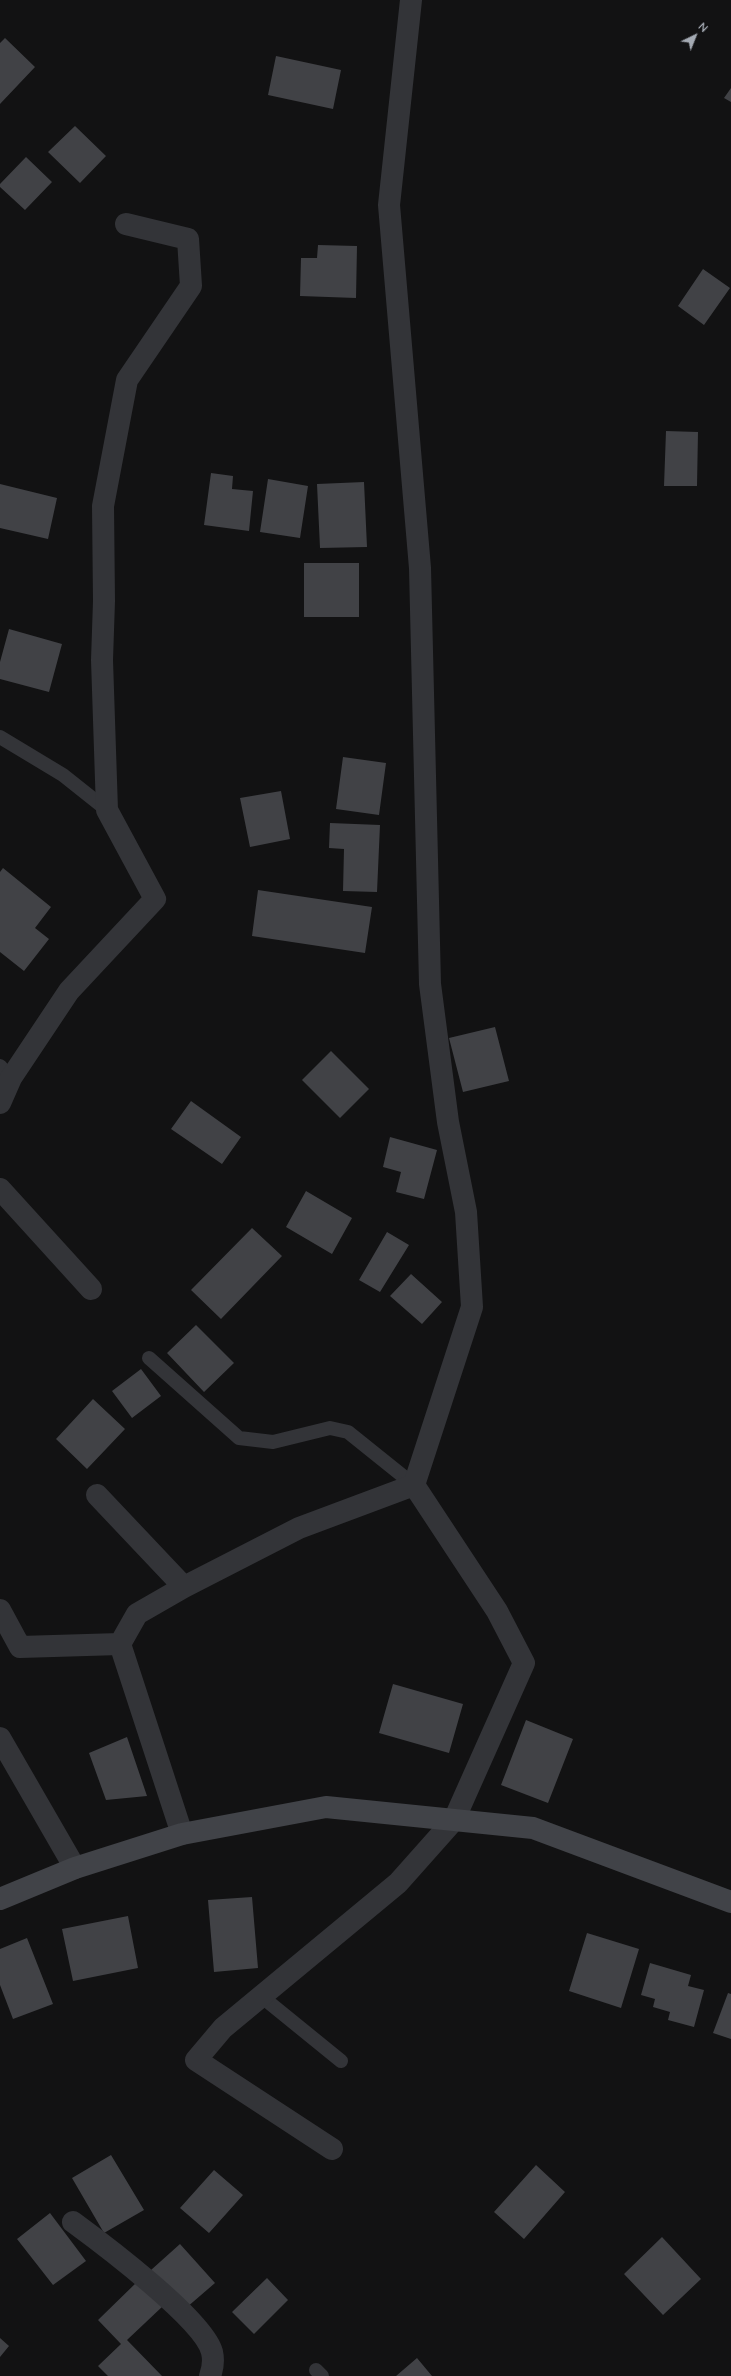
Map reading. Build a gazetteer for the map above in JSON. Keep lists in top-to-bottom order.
{
  "north": "top right"
}
